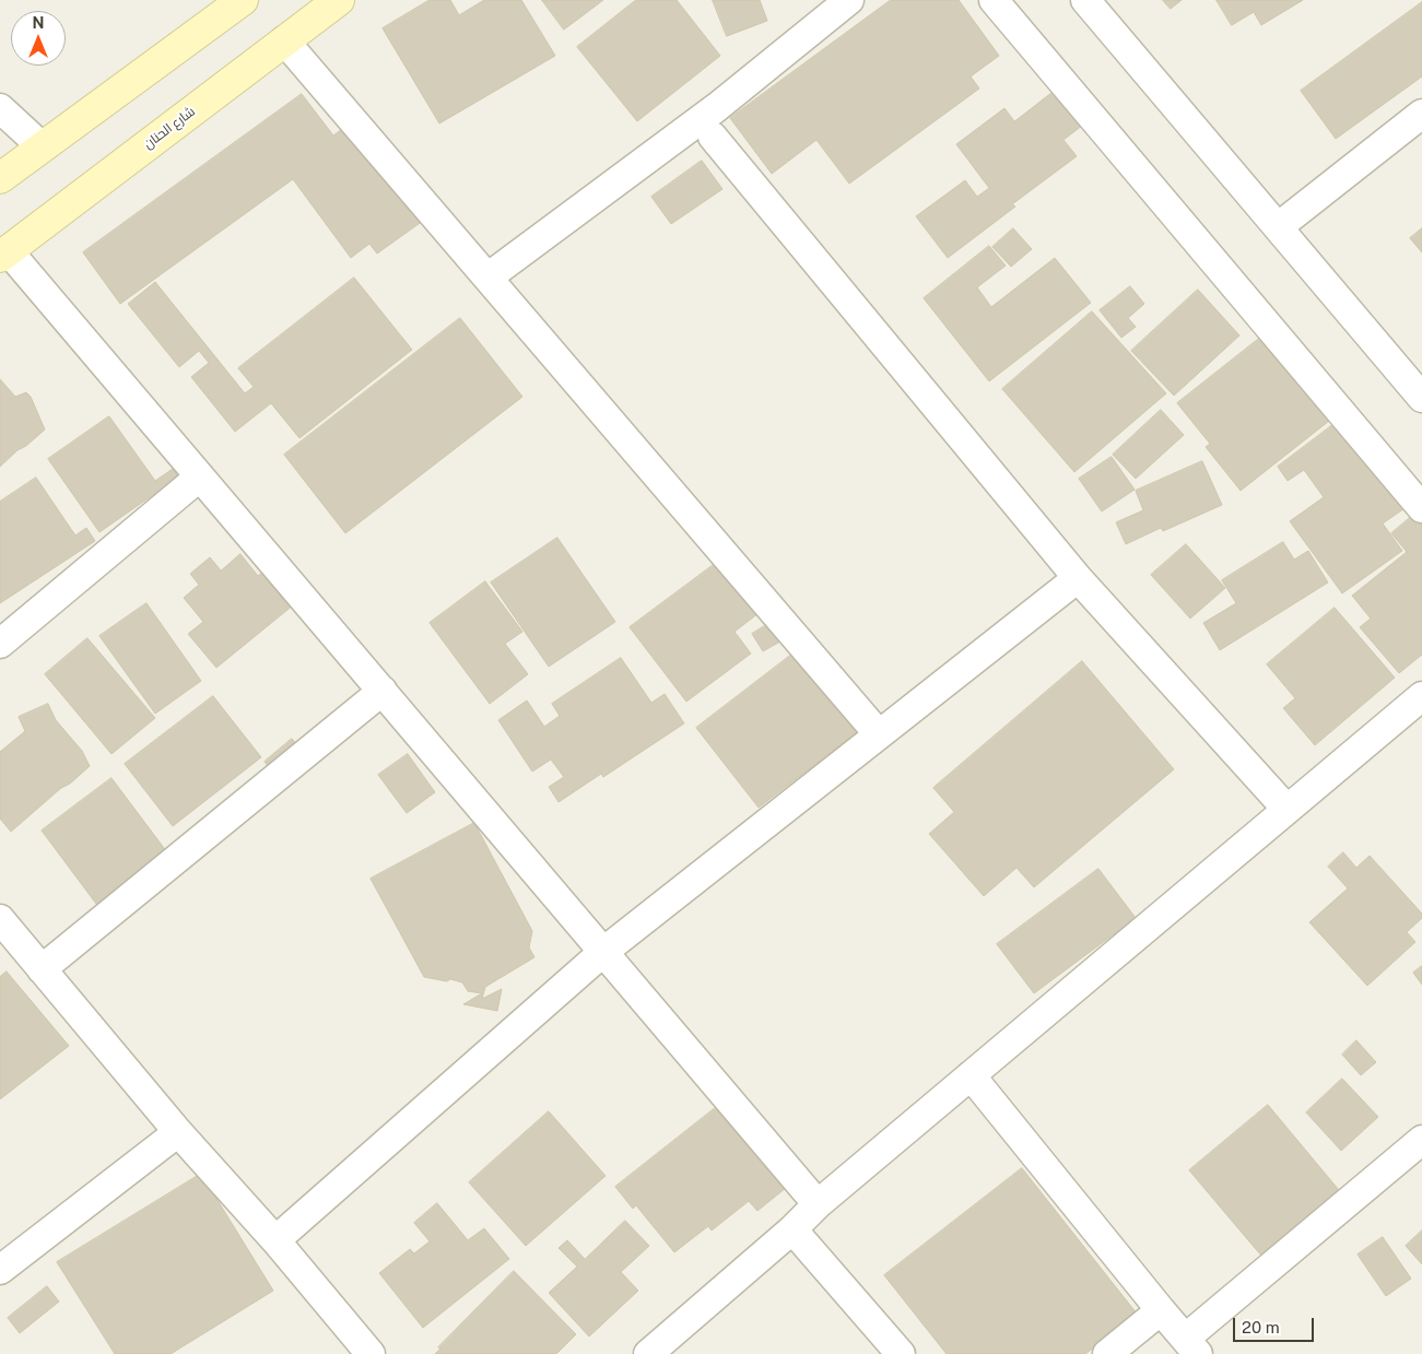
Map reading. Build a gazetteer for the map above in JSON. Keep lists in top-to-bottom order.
{
  "streets": {
    "street": ["شارع الحنان"]
  },
  "scale_bar": "20 m",
  "north": "top"
}
